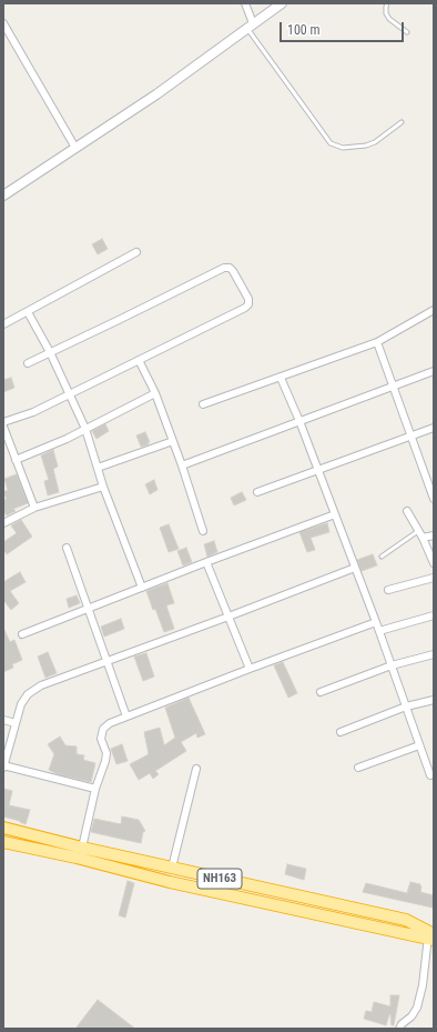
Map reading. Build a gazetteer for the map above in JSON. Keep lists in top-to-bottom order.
{
  "streets": {
    "highway": ["NH163"]
  },
  "scale_bar": "100 m"
}
